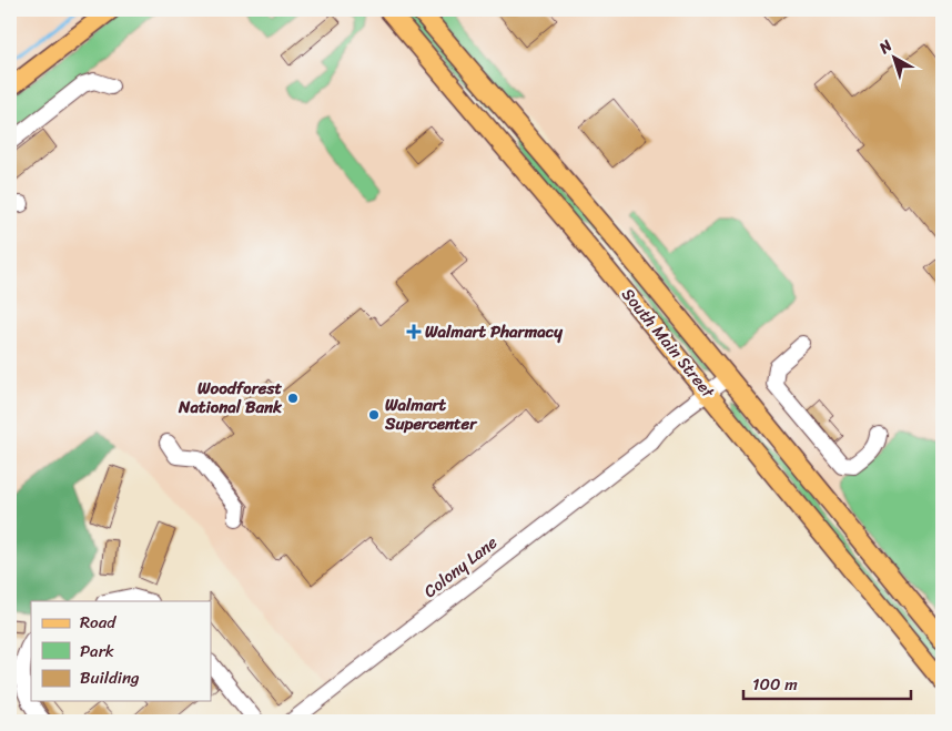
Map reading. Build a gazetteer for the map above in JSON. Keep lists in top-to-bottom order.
{
  "streets": {
    "main road": ["South Main Street"],
    "street": ["Colony Lane"]
  },
  "crossings": [
    ["South Main Street", "Colony Lane"]
  ],
  "places": {
    "health": ["Walmart Pharmacy"],
    "other": ["Woodforest National Bank", "Walmart Supercenter"]
  },
  "legend": ["Road", "Park", "Building"],
  "scale_bar": "100 m",
  "north": "top left"
}
